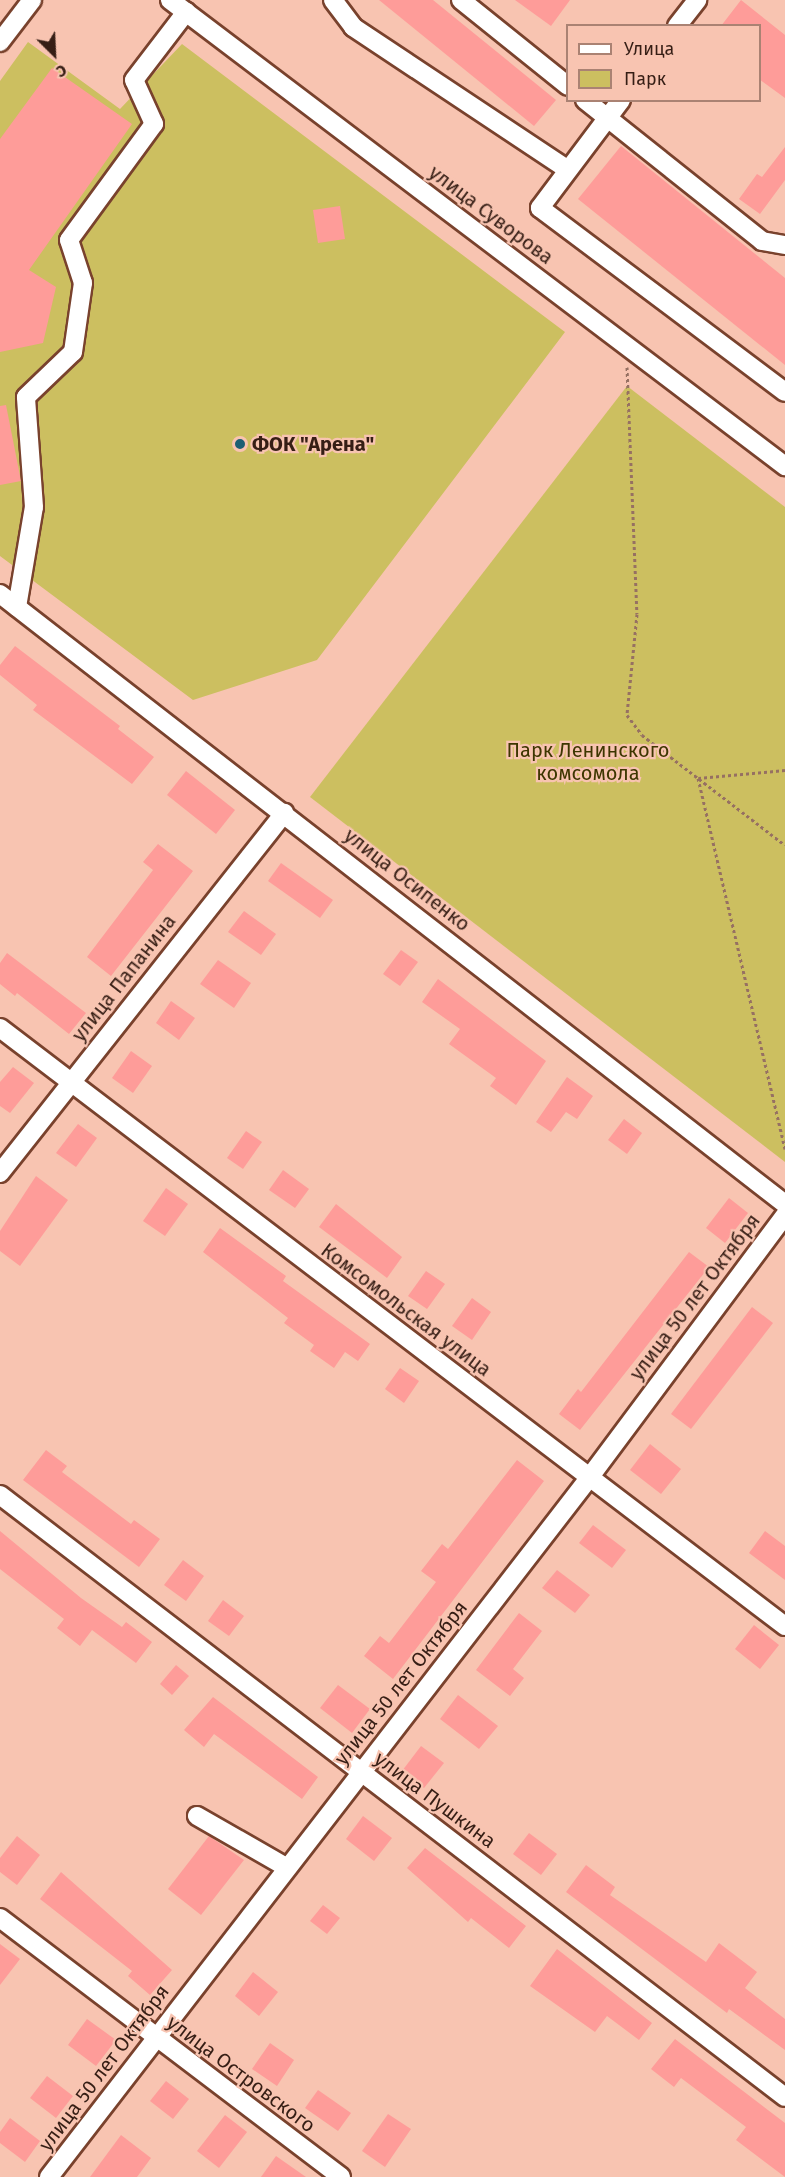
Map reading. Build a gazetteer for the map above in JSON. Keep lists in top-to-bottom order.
{
  "streets": {
    "street": [
      "улица Суворова",
      "улица Осипенко",
      "улица Папанина",
      "улица 50 лет Октября",
      "Комсомольская улица",
      "улица Пушкина",
      "улица Островского"
    ]
  },
  "crossings": [
    ["улица Осипенко", "улица Папанина"],
    ["улица Папанина", "Комсомольская улица"],
    ["улица 50 лет Октября", "Комсомольская улица"],
    ["улица 50 лет Октября", "улица Пушкина"],
    ["улица 50 лет Октября", "улица Островского"]
  ],
  "parks": ["Парк Ленинского комсомола"],
  "places": ["ФОК \"Арена\""],
  "legend": ["Улица", "Парк"],
  "north": "bottom right"
}
